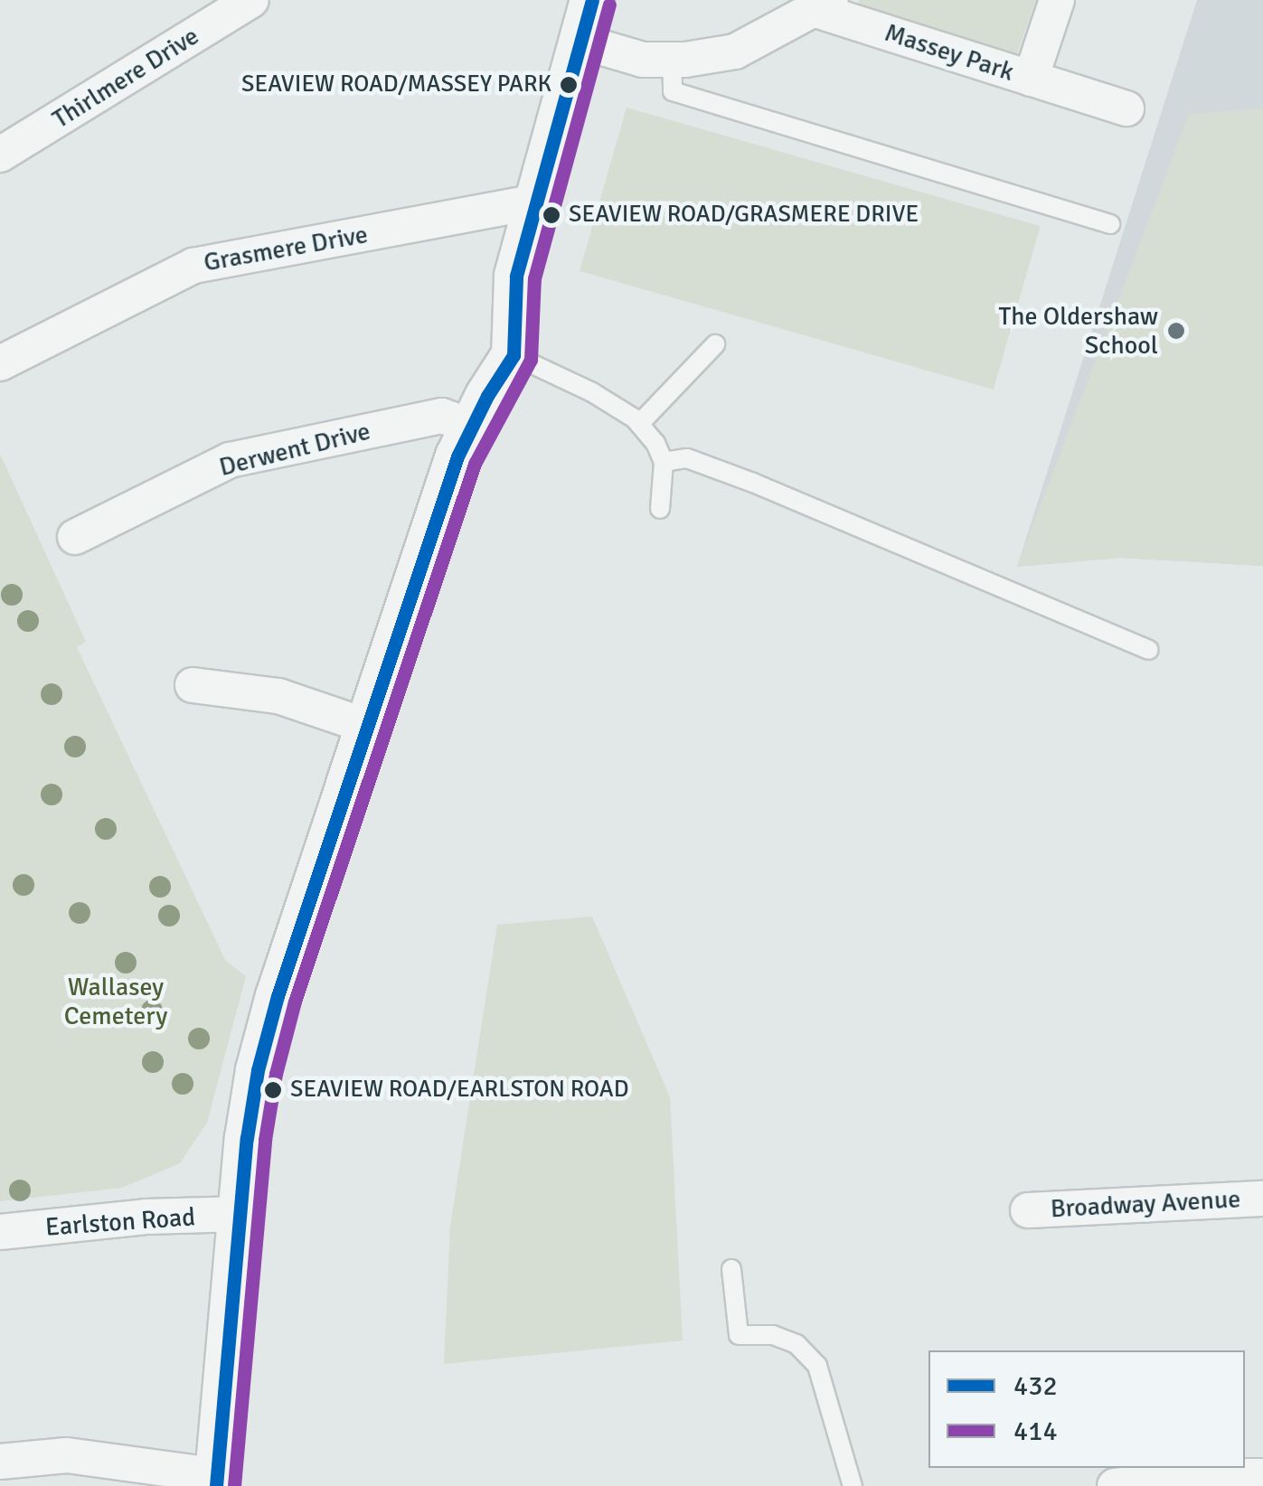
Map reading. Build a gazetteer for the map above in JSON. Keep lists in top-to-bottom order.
{
  "streets": {
    "street": [
      "Massey Park",
      "Thirlmere Drive",
      "Grasmere Drive",
      "Derwent Drive",
      "Broadway Avenue",
      "Earlston Road"
    ]
  },
  "parks": ["Wallasey Cemetery"],
  "places": [
    "SEAVIEW ROAD/MASSEY PARK",
    "SEAVIEW ROAD/GRASMERE DRIVE",
    "The Oldershaw School",
    "SEAVIEW ROAD/EARLSTON ROAD"
  ],
  "lines": ["transit line 432", "transit line 414"],
  "legend": ["432", "414"]
}
